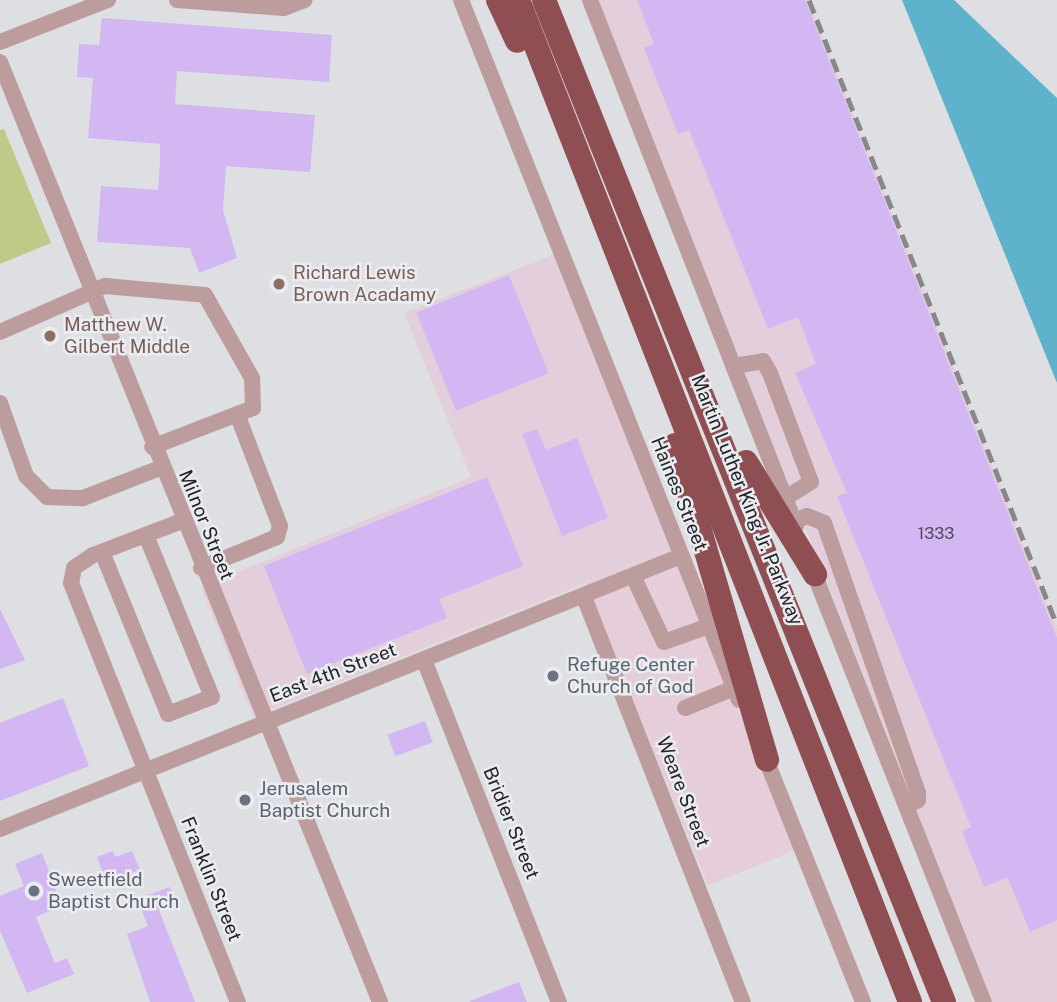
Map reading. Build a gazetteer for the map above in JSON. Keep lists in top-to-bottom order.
{
  "streets": {
    "highway": ["Martin Luther King Jr. Parkway"],
    "street": [
      "Haines Street",
      "Milnor Street",
      "East 4th Street",
      "Weare Street",
      "Bridier Street",
      "Franklin Street"
    ]
  },
  "crossings": [
    ["Haines Street", "East 4th Street"],
    ["Milnor Street", "East 4th Street"],
    ["Milnor Street", "Franklin Street"],
    ["East 4th Street", "Weare Street"],
    ["East 4th Street", "Bridier Street"],
    ["East 4th Street", "Franklin Street"]
  ],
  "places": [
    "Richard Lewis Brown Acadamy",
    "Matthew W. Gilbert Middle",
    "Refuge Center Church of God",
    "Jerusalem Baptist Church",
    "Sweetfield Baptist Church"
  ],
  "house_numbers": ["1333"]
}
